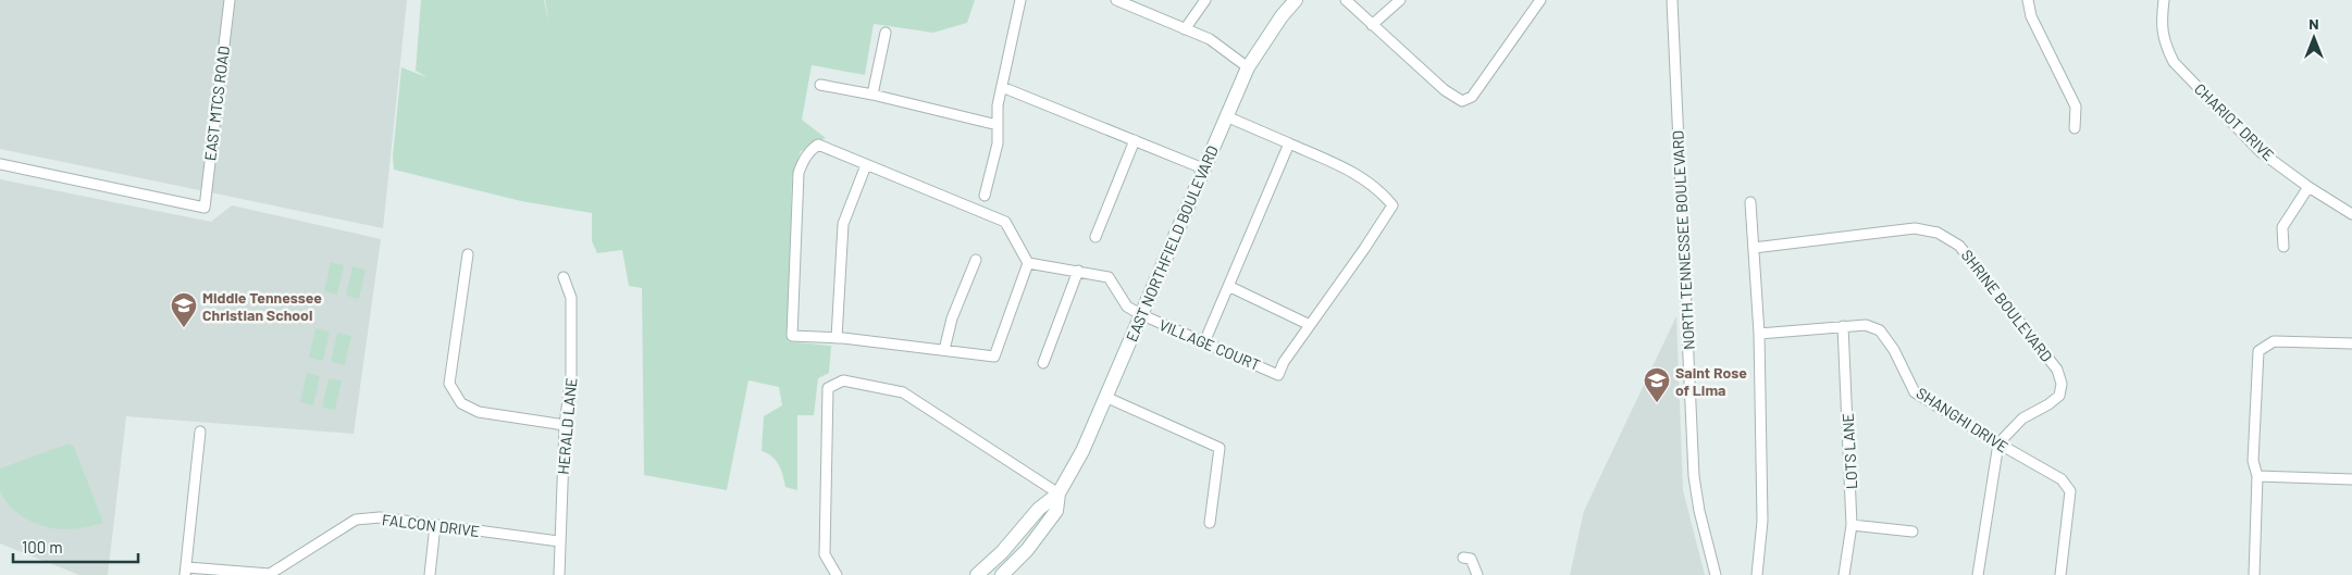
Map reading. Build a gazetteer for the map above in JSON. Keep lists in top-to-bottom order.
{
  "streets": {
    "main road": ["EAST NORTHFIELD BOULEVARD"],
    "street": [
      "EAST MTCS ROAD",
      "CHARIOT DRIVE",
      "NORTH TENNESSEE BOULEVARD",
      "SHRINE BOULEVARD",
      "VILLAGE COURT",
      "SHANGHI DRIVE",
      "HERALD LANE",
      "LOTS LANE",
      "FALCON DRIVE"
    ]
  },
  "crossings": [
    ["EAST NORTHFIELD BOULEVARD", "VILLAGE COURT"],
    ["SHRINE BOULEVARD", "SHANGHI DRIVE"],
    ["SHANGHI DRIVE", "LOTS LANE"],
    ["HERALD LANE", "FALCON DRIVE"]
  ],
  "places": {
    "school or university": ["Middle Tennessee Christian School", "Saint Rose of Lima"]
  },
  "scale_bar": "100 m",
  "north": "top"
}
